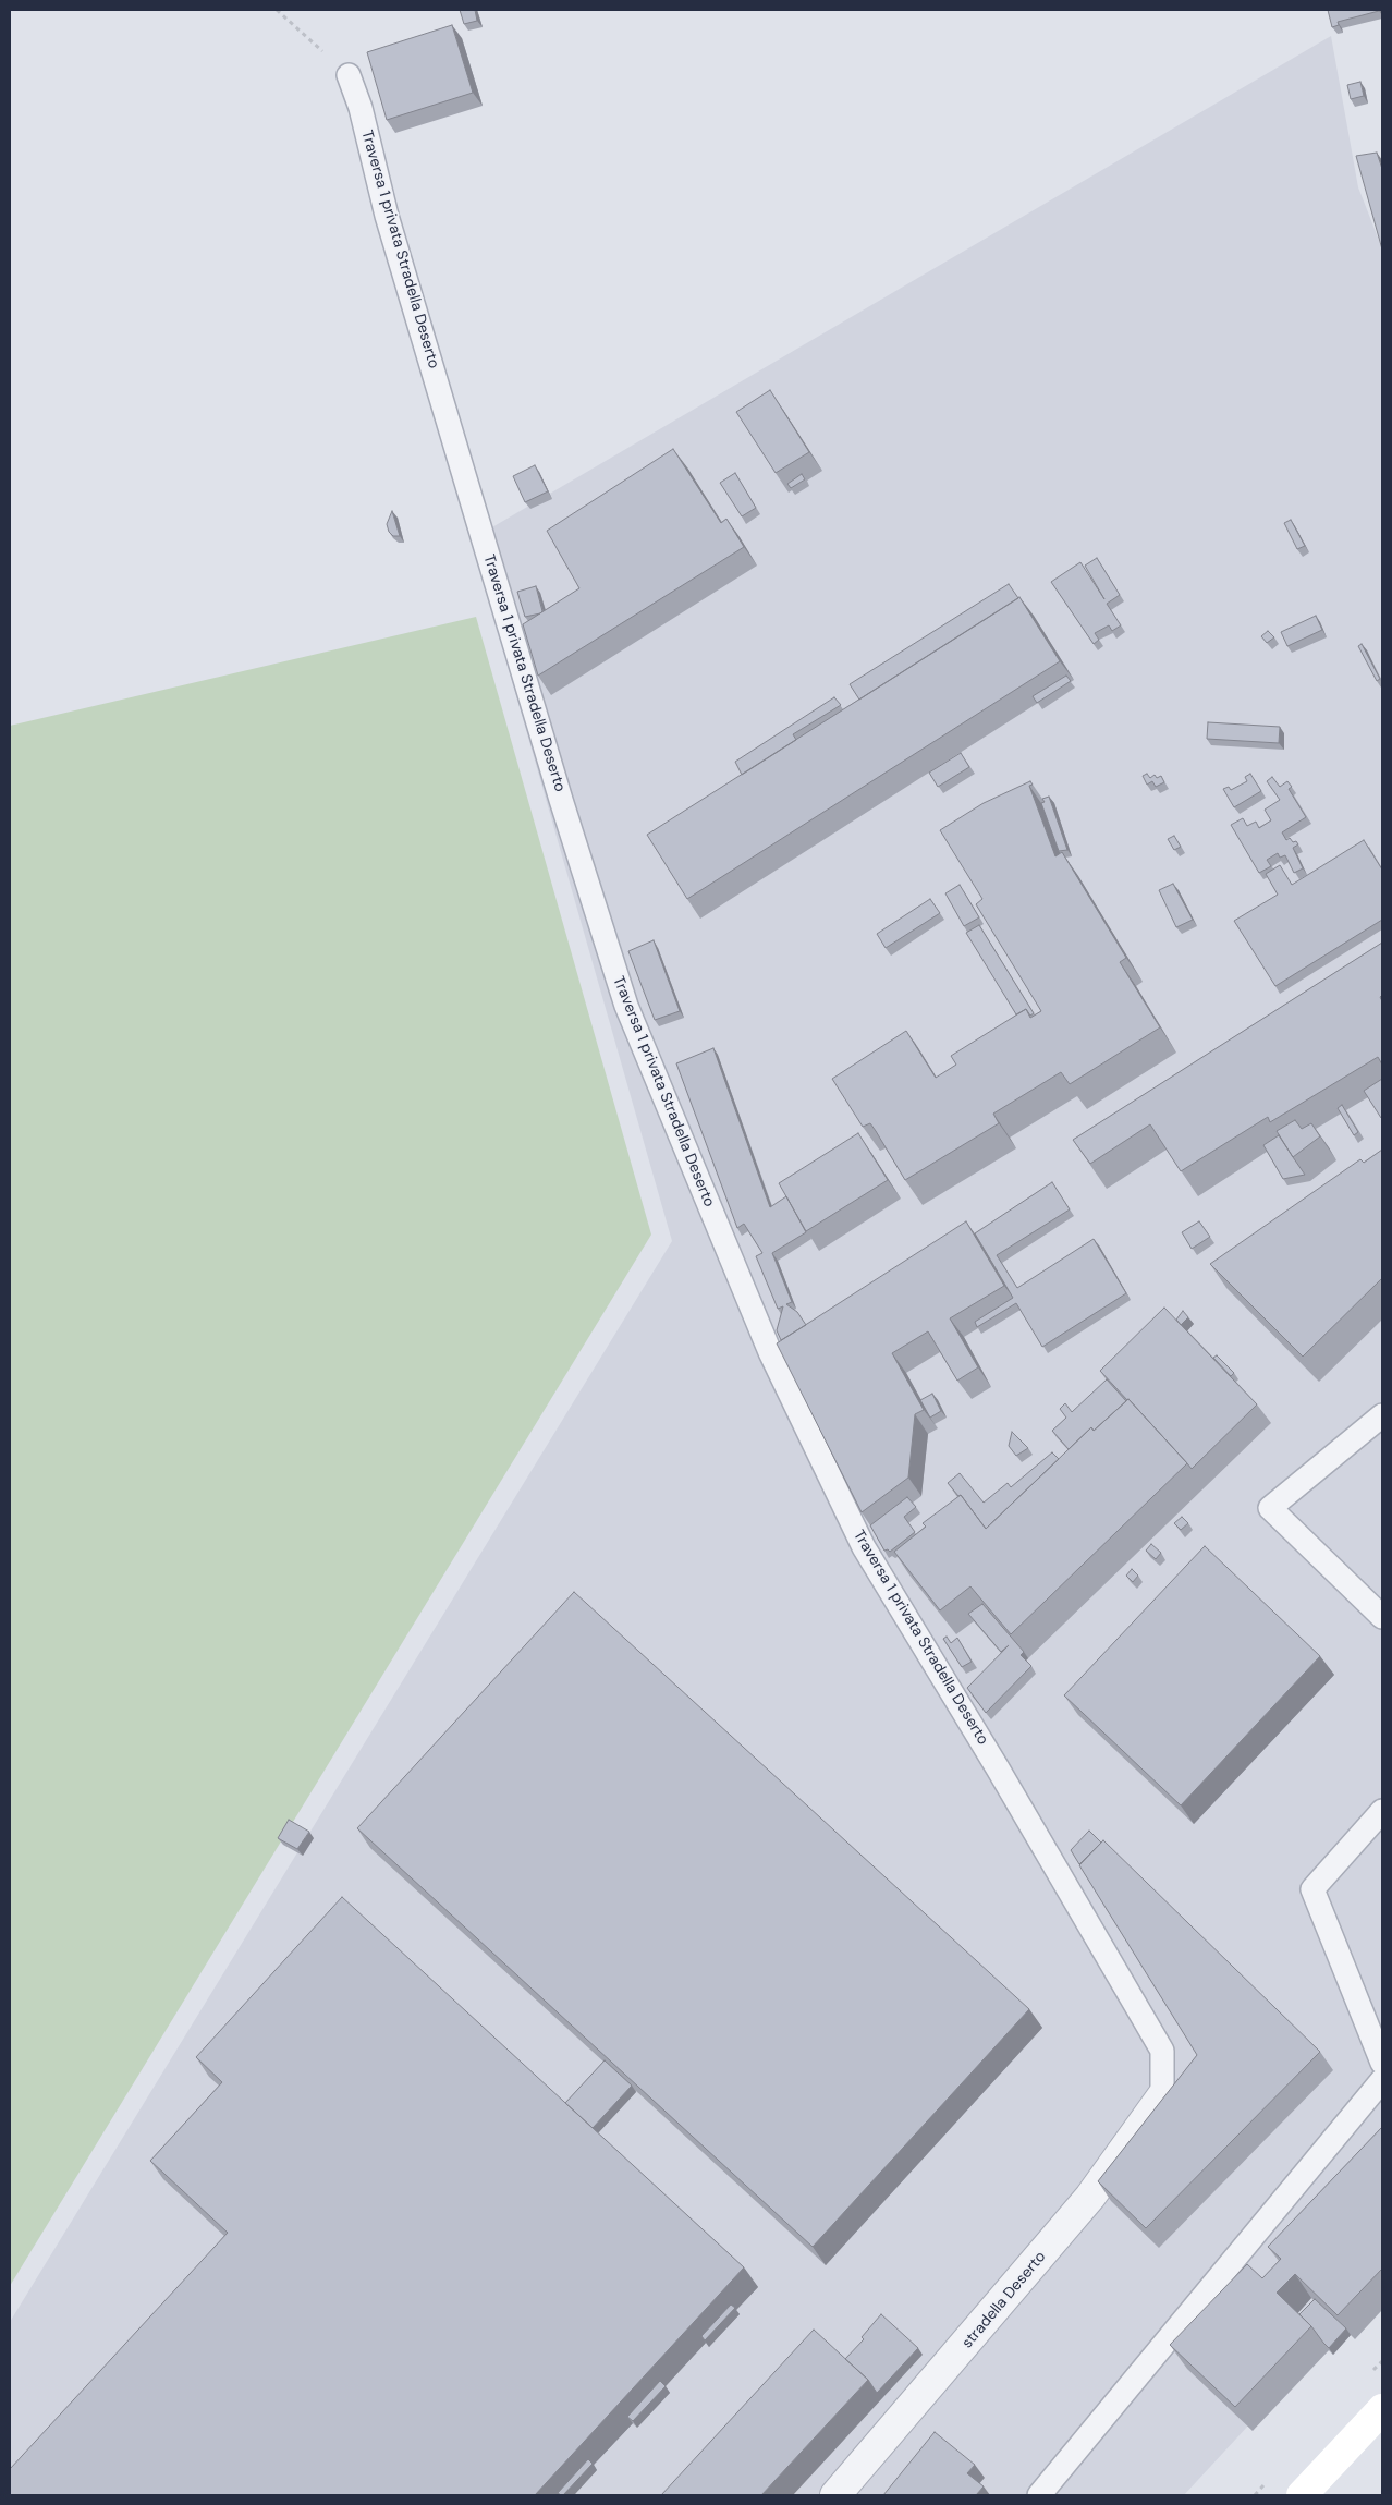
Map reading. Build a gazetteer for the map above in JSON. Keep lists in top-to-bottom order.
{
  "streets": {
    "street": ["stradella Deserto"],
    "lane": ["Traversa 1 privata Stradella Deserto"]
  },
  "crossings": [
    ["Traversa 1 privata Stradella Deserto", "stradella Deserto"]
  ]
}
